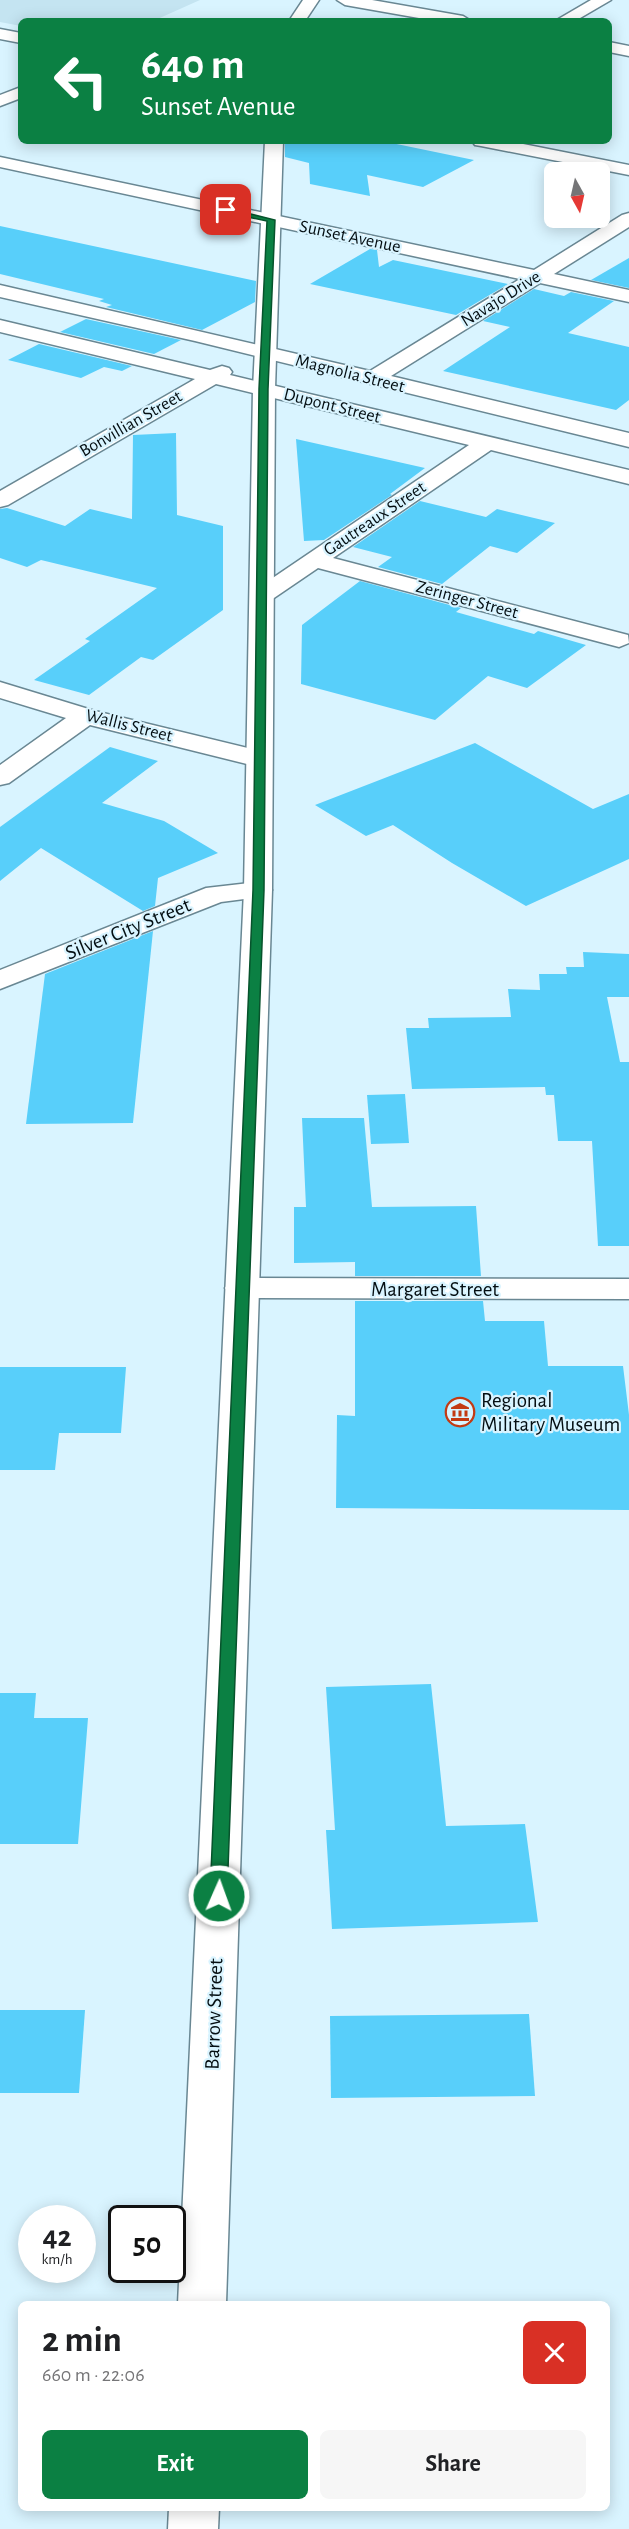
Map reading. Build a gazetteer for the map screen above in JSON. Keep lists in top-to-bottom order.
{
  "streets": {
    "street": [
      "Sunset Avenue",
      "Navajo Drive",
      "Magnolia Street",
      "Dupont Street",
      "Bonvillian Street",
      "Gautreaux Street",
      "Zeringer Street",
      "Wallis Street",
      "Silver City Street",
      "Margaret Street",
      "Barrow Street"
    ]
  },
  "crossings": [
    ["Sunset Avenue", "Navajo Drive"],
    ["Sunset Avenue", "Barrow Street"],
    ["Navajo Drive", "Magnolia Street"],
    ["Magnolia Street", "Bonvillian Street"],
    ["Magnolia Street", "Barrow Street"],
    ["Dupont Street", "Bonvillian Street"],
    ["Dupont Street", "Gautreaux Street"],
    ["Dupont Street", "Barrow Street"],
    ["Bonvillian Street", "Barrow Street"],
    ["Gautreaux Street", "Zeringer Street"],
    ["Gautreaux Street", "Barrow Street"],
    ["Wallis Street", "Barrow Street"],
    ["Silver City Street", "Barrow Street"],
    ["Margaret Street", "Barrow Street"]
  ],
  "places": {
    "museum": ["Regional Military Museum"]
  },
  "north": "bottom",
  "page": {
    "turn": ["640 m", "Sunset Avenue"],
    "speed": "42 km/h",
    "limit": "50",
    "heading": ["2 min", "660 m · 22:06"],
    "buttons": ["Exit", "Share"]
  }
}
